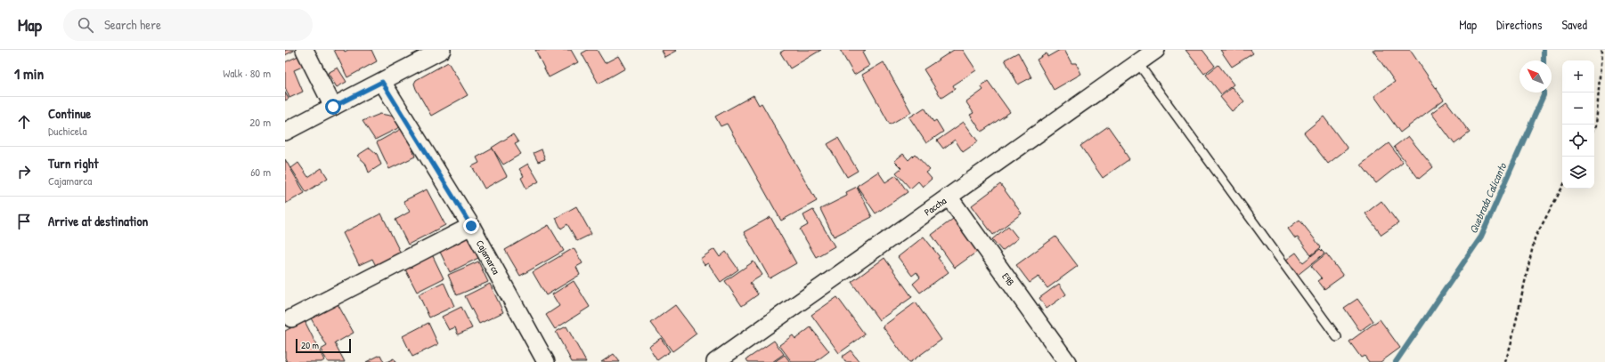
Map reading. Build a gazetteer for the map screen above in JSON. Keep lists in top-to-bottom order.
{
  "streets": {
    "street": ["Paccha", "Cajamarca", "E9B"]
  },
  "crossings": [
    ["Paccha", "E9B"]
  ],
  "water": ["Quebrada Calicanto"],
  "scale_bar": "20 m",
  "north": "top left",
  "page": {
    "header": "Map",
    "search": "Search here",
    "nav": ["Map", "Directions", "Saved"],
    "heading": ["1 min", "Walk · 80 m"],
    "map_buttons": ["+", "−"],
    "list": [
      ["Continue", "Duchicela", "20 m"],
      ["Turn right", "Cajamarca", "60 m"],
      "Arrive at destination"
    ],
    "scale": "20 m"
  }
}
